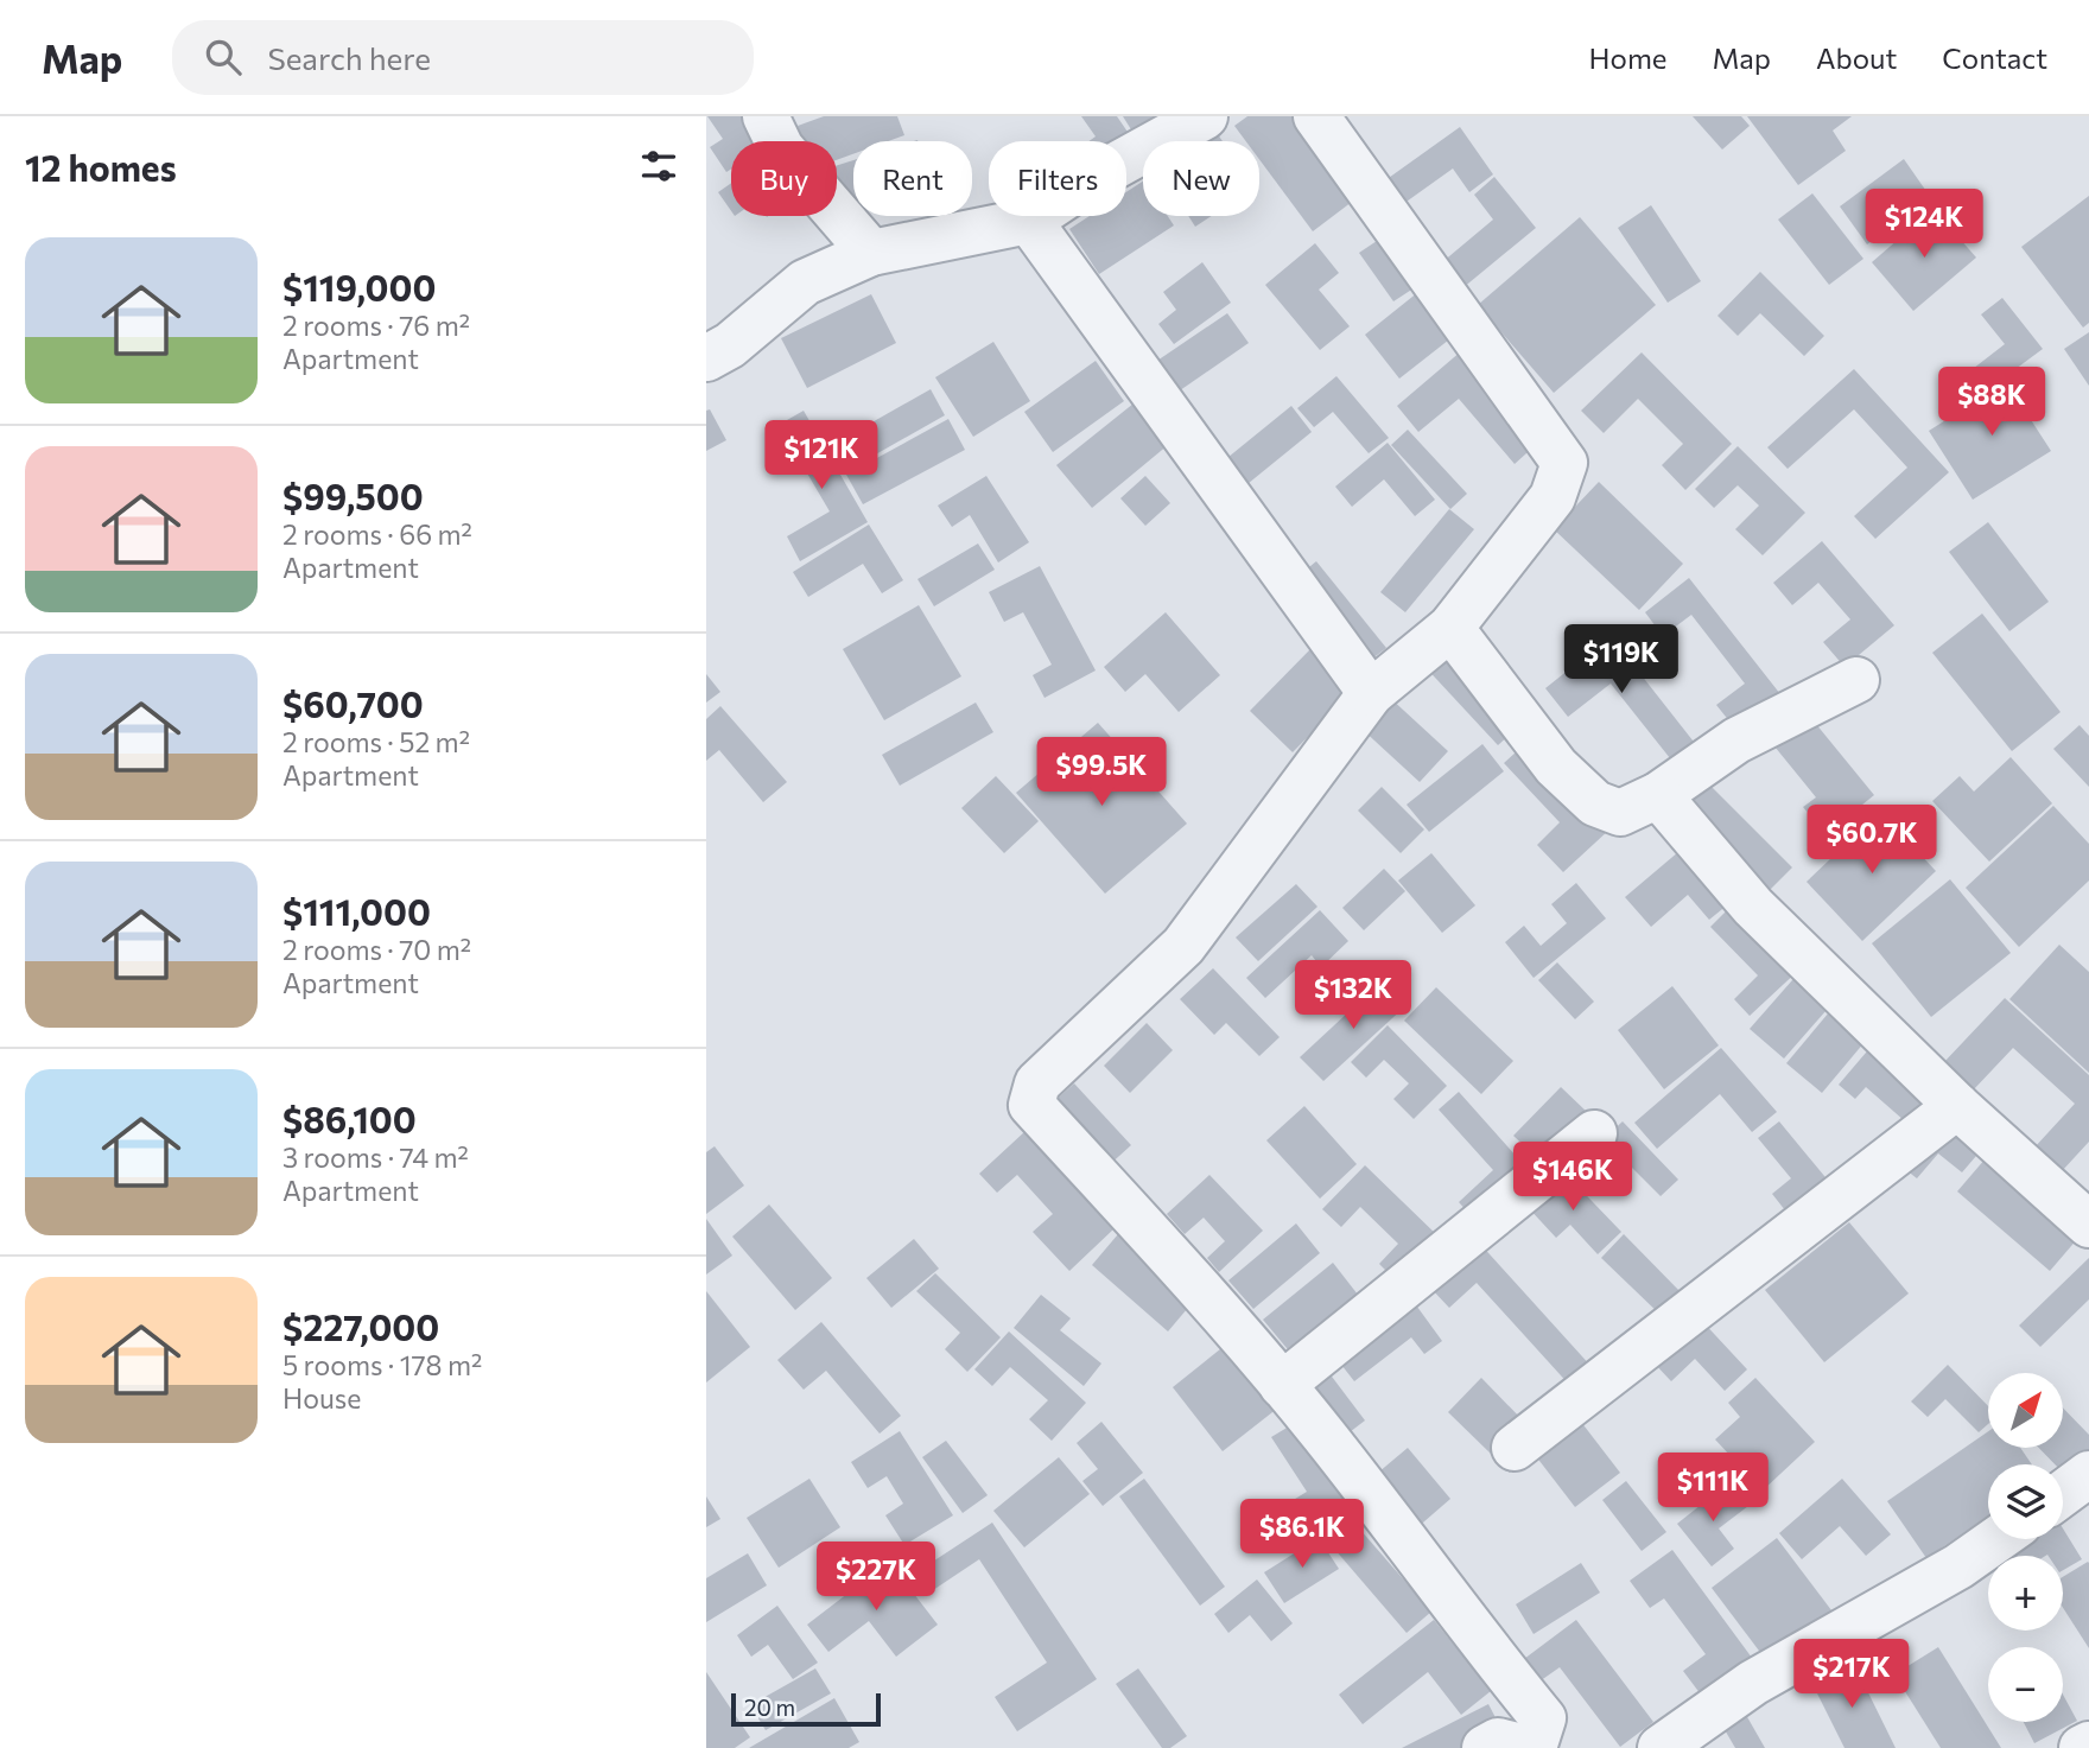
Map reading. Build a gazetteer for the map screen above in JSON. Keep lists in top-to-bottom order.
{
  "scale_bar": "20 m",
  "north": "top right",
  "page": {
    "header": "Map",
    "search": "Search here",
    "nav": [
      "Home",
      "Map",
      "About",
      "Contact"
    ],
    "heading": "12 homes",
    "chip": [
      "Buy",
      "Rent",
      "Filters",
      "New"
    ],
    "price": [
      "$124K",
      "$88K",
      "$121K",
      "$119K",
      "$99.5K",
      "$60.7K",
      "$132K",
      "$146K",
      "$111K",
      "$86.1K",
      "$227K",
      "$217K"
    ],
    "list": [
      {
        "name": "$119,000",
        "note": "2 rooms · 76 m² · Apartment"
      },
      {
        "name": "$99,500",
        "note": "2 rooms · 66 m² · Apartment"
      },
      {
        "name": "$60,700",
        "note": "2 rooms · 52 m² · Apartment"
      },
      {
        "name": "$111,000",
        "note": "2 rooms · 70 m² · Apartment"
      },
      {
        "name": "$86,100",
        "note": "3 rooms · 74 m² · Apartment"
      },
      {
        "name": "$227,000",
        "note": "5 rooms · 178 m² · House"
      }
    ],
    "map_buttons": ["+", "−"],
    "scale": "20 m"
  }
}
